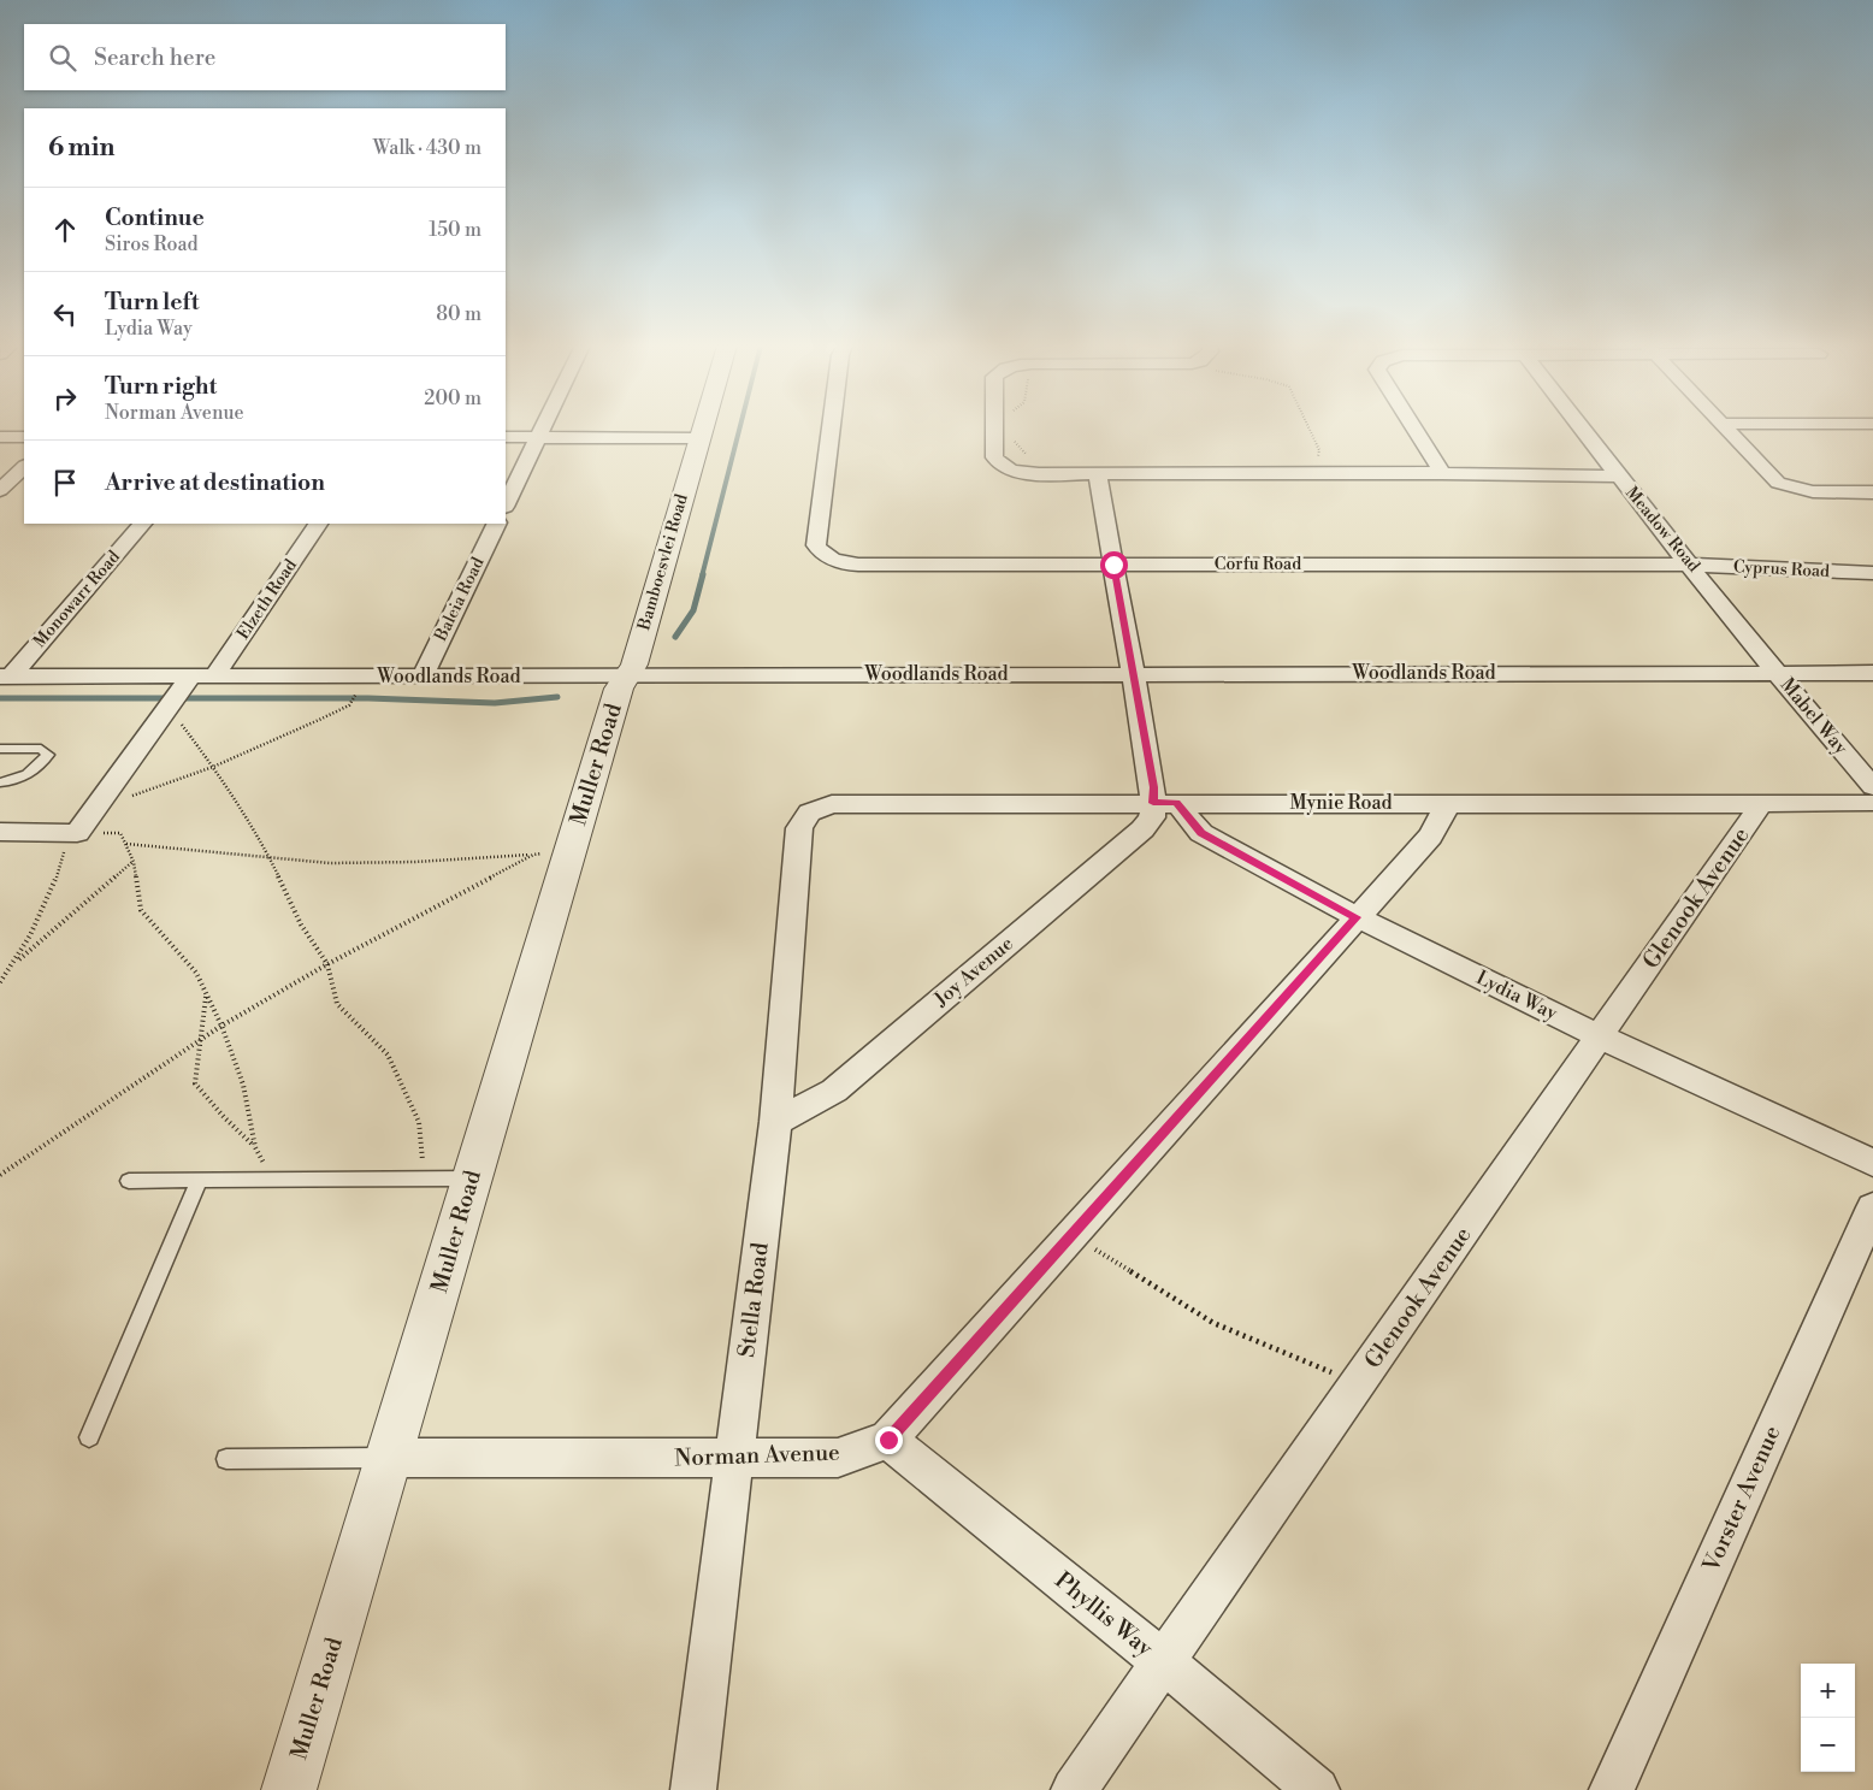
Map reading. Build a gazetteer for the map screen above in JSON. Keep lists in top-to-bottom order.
{
  "streets": {
    "street": [
      "Meadow Road",
      "Bamboesvlei Road",
      "Corfu Road",
      "Cyprus Road",
      "Monowarr Road",
      "Elzeth Road",
      "Baleia Road",
      "Woodlands Road",
      "Mabel Way",
      "Muller Road",
      "Mynie Road",
      "Glenook Avenue",
      "Joy Avenue",
      "Lydia Way",
      "Stella Road",
      "Norman Avenue",
      "Vorster Avenue",
      "Phyllis Way"
    ]
  },
  "crossings": [
    ["Meadow Road", "Corfu Road"],
    ["Meadow Road", "Cyprus Road"],
    ["Meadow Road", "Woodlands Road"],
    ["Meadow Road", "Mabel Way"],
    ["Bamboesvlei Road", "Woodlands Road"],
    ["Bamboesvlei Road", "Muller Road"],
    ["Corfu Road", "Cyprus Road"],
    ["Monowarr Road", "Woodlands Road"],
    ["Elzeth Road", "Woodlands Road"],
    ["Baleia Road", "Woodlands Road"],
    ["Woodlands Road", "Mabel Way"],
    ["Woodlands Road", "Muller Road"],
    ["Muller Road", "Norman Avenue"],
    ["Mynie Road", "Glenook Avenue"],
    ["Mynie Road", "Joy Avenue"],
    ["Mynie Road", "Lydia Way"],
    ["Mynie Road", "Stella Road"],
    ["Mynie Road", "Norman Avenue"],
    ["Glenook Avenue", "Lydia Way"],
    ["Glenook Avenue", "Phyllis Way"],
    ["Joy Avenue", "Lydia Way"],
    ["Joy Avenue", "Stella Road"],
    ["Lydia Way", "Norman Avenue"],
    ["Stella Road", "Norman Avenue"],
    ["Norman Avenue", "Phyllis Way"]
  ],
  "page": {
    "search": "Search here",
    "heading": ["6 min", "Walk · 430 m"],
    "list": [
      ["Continue", "Siros Road", "150 m"],
      ["Turn left", "Lydia Way", "80 m"],
      ["Turn right", "Norman Avenue", "200 m"],
      "Arrive at destination"
    ],
    "map_buttons": ["+", "−"]
  }
}
